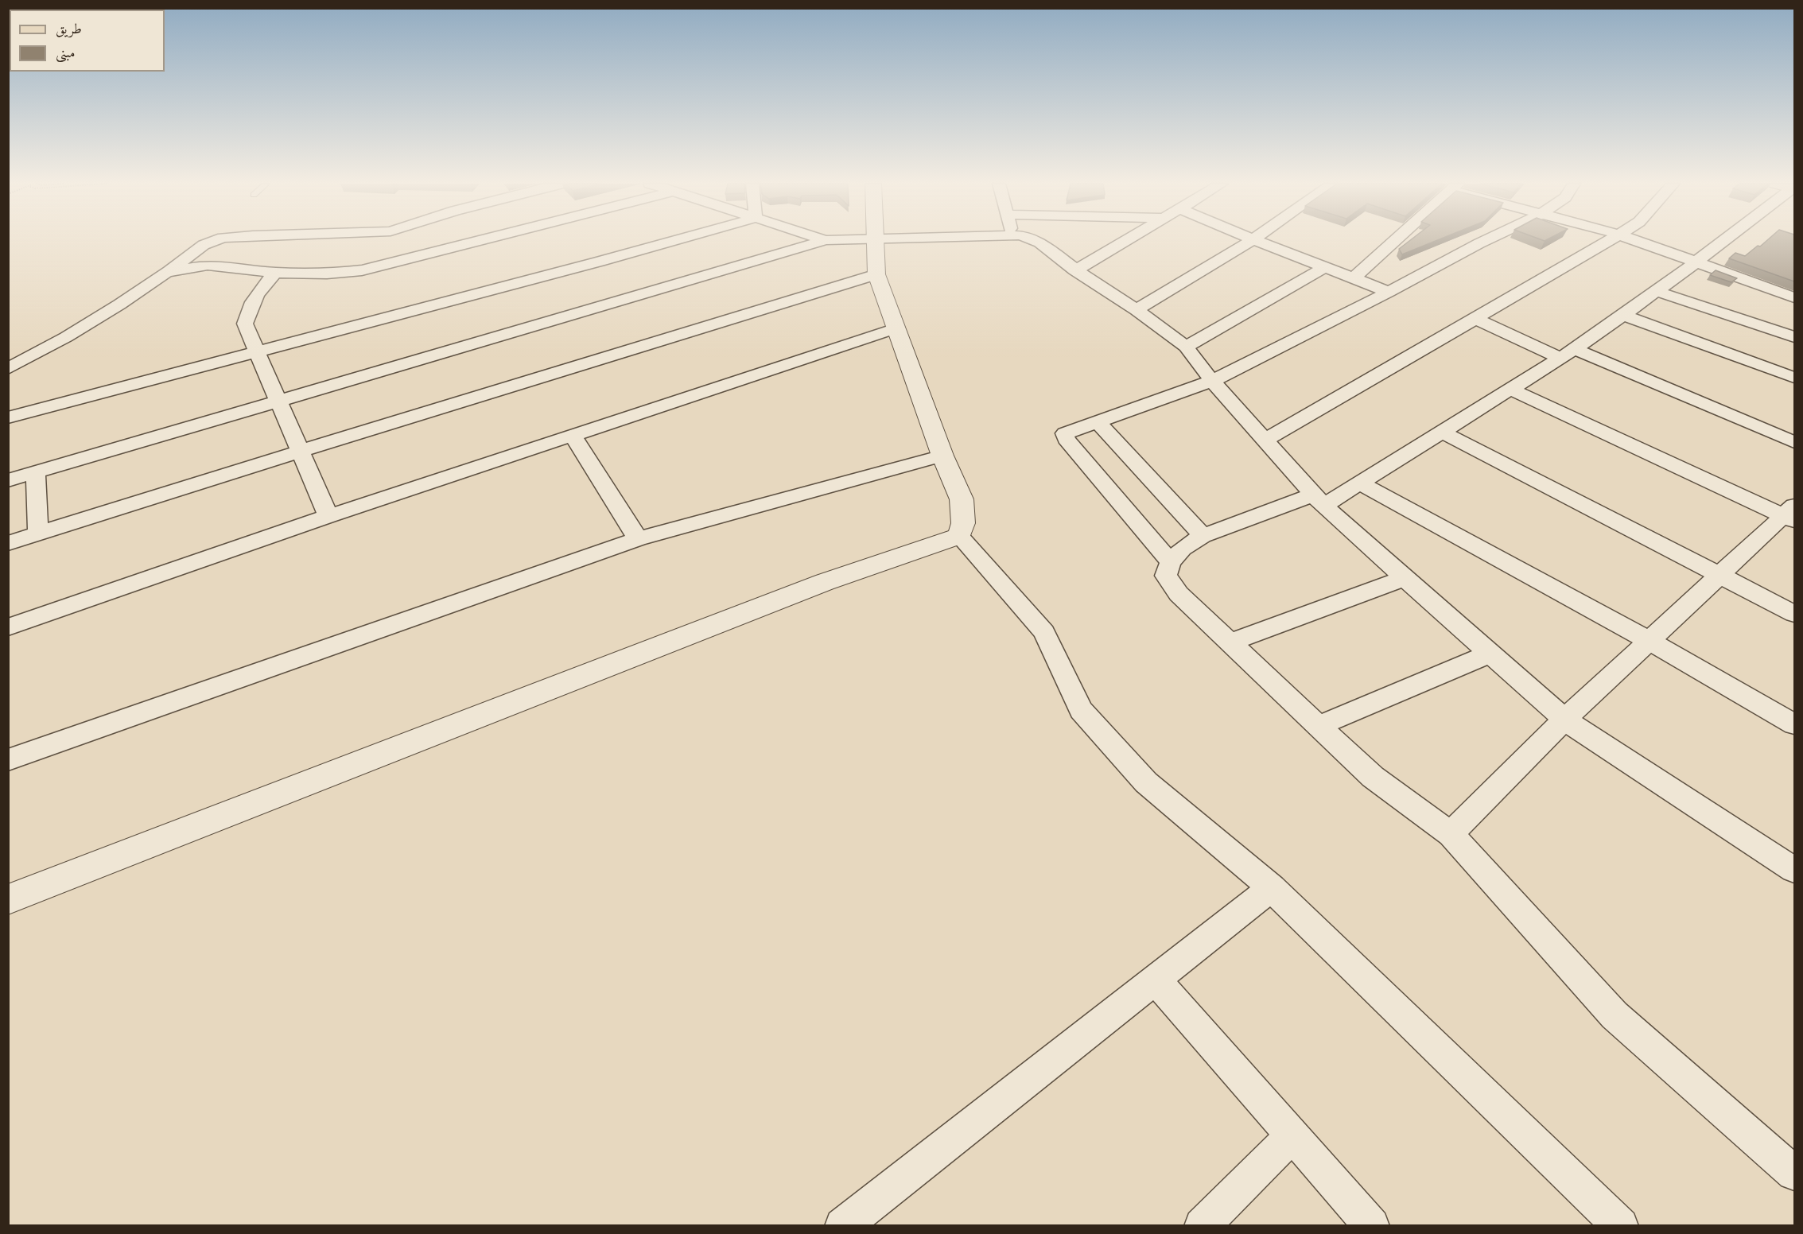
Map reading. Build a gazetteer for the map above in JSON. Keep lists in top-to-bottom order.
{
  "legend": ["طريق", "مبنى"]
}
